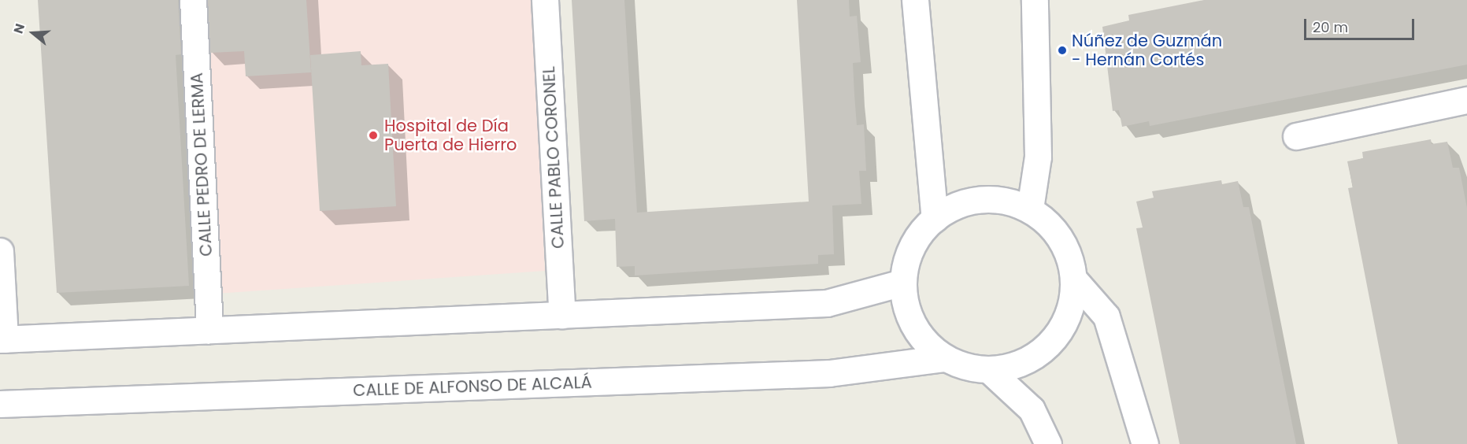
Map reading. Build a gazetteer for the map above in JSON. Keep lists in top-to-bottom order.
{
  "streets": {
    "street": ["CALLE PABLO CORONEL", "CALLE PEDRO DE LERMA", "CALLE DE ALFONSO DE ALCALÁ"]
  },
  "places": ["Núñez de Guzmán - Hernán Cortés", "Hospital de Día Puerta de Hierro"],
  "scale_bar": "20 m",
  "north": "left"
}
